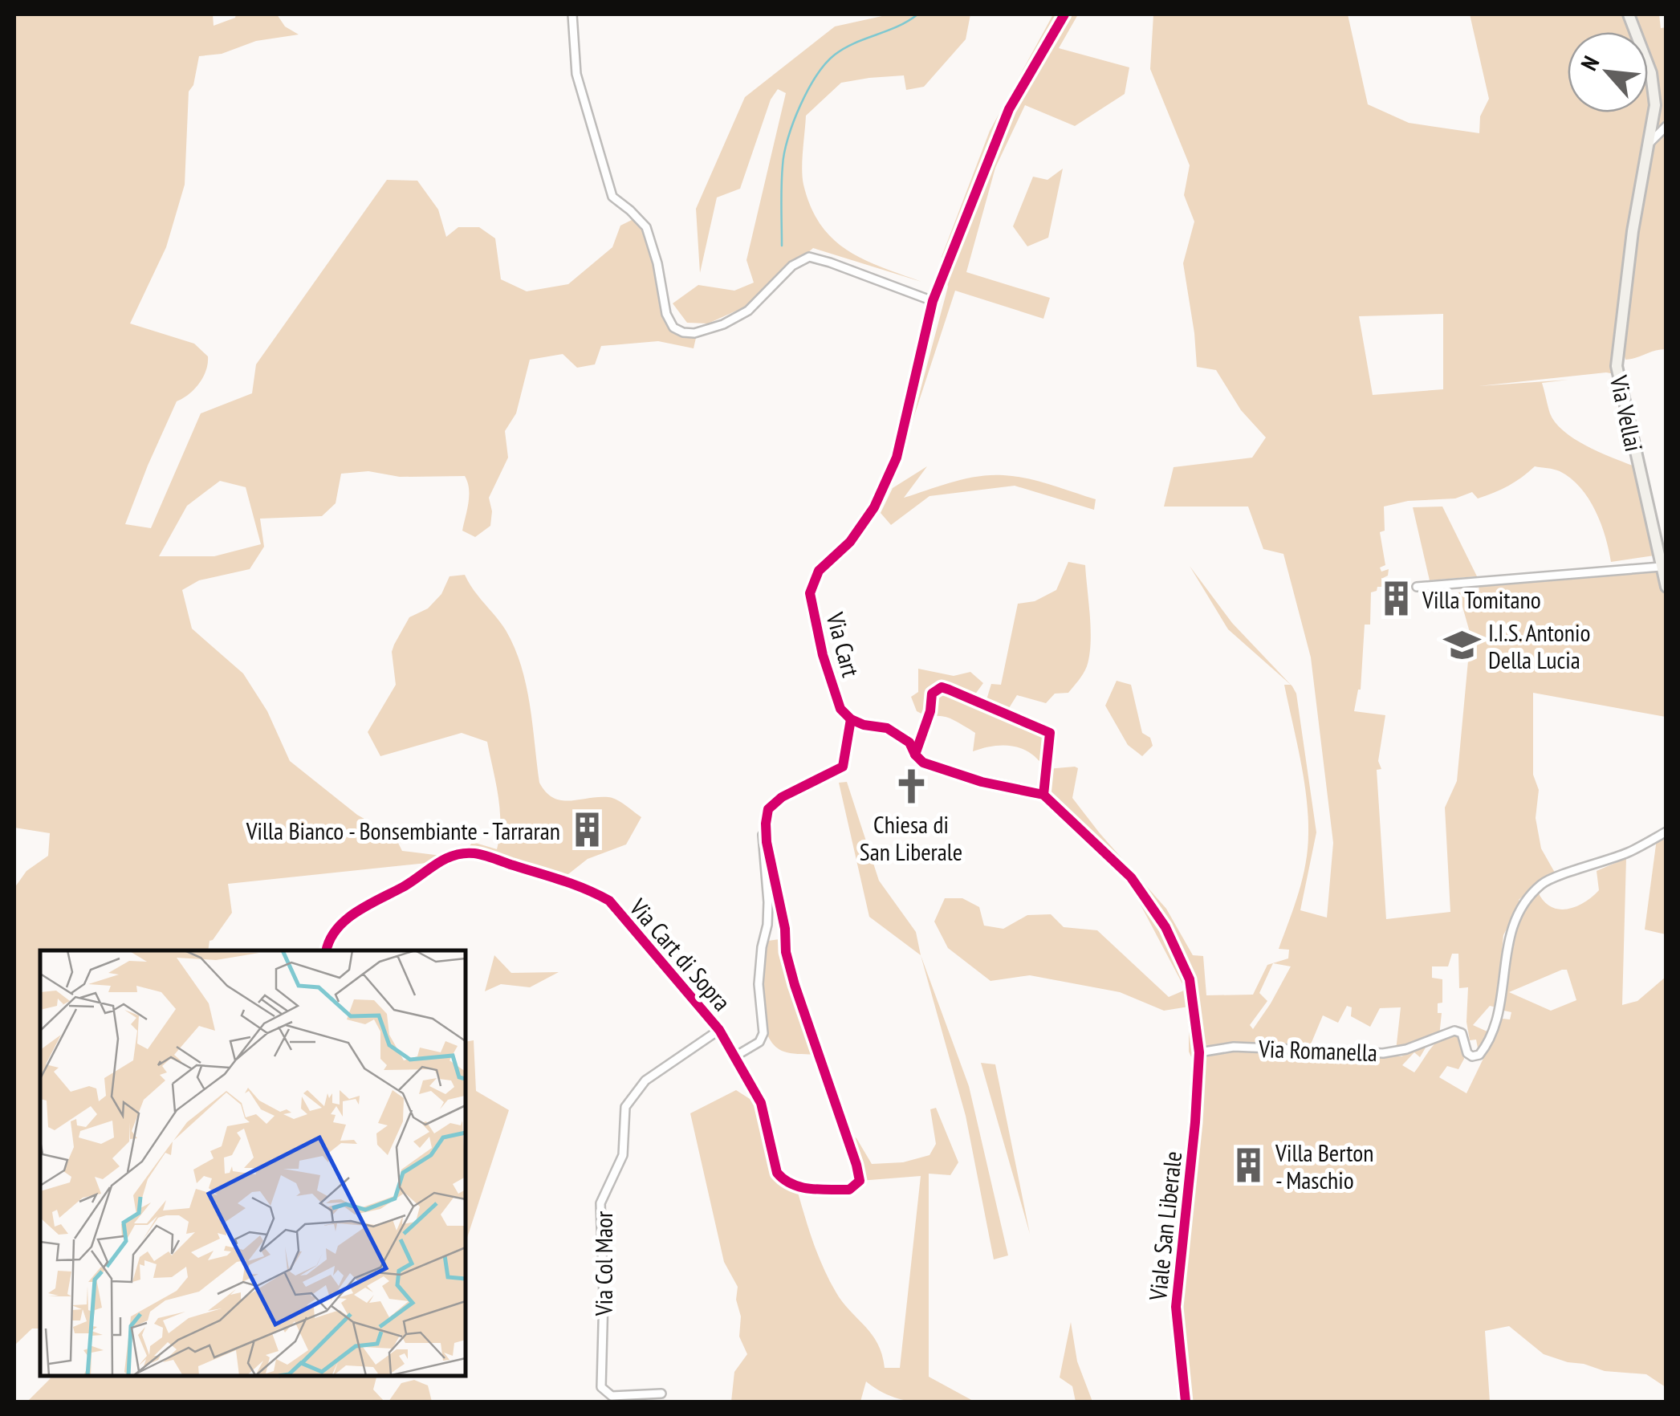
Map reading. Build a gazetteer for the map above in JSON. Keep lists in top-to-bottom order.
{
  "streets": {
    "street": [
      "Via Vellai",
      "Via Cart",
      "Via Cart di Sopra",
      "Via Romanella",
      "Viale San Liberale",
      "Via Col Maor"
    ]
  },
  "crossings": [
    ["Via Cart di Sopra", "Via Col Maor"],
    ["Via Romanella", "Viale San Liberale"]
  ],
  "places": {
    "building": ["Villa Tomitano", "Villa Bianco - Bonsembiante - Tarraran", "Villa Berton - Maschio"],
    "school or university": ["I.I.S. Antonio Della Lucia"],
    "church": ["Chiesa di San Liberale"]
  },
  "north": "top left"
}
